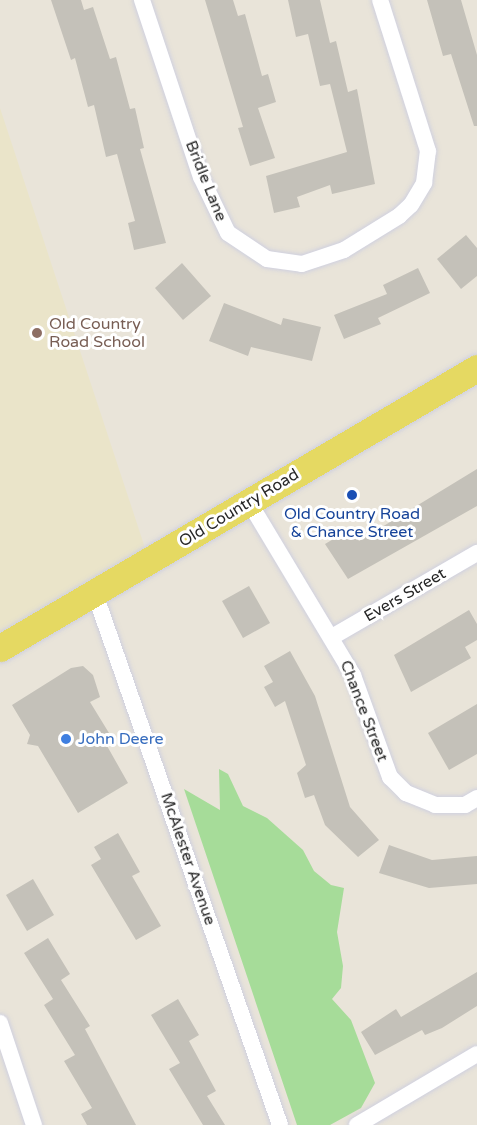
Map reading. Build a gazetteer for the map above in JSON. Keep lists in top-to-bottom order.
{
  "streets": {
    "main road": ["Old Country Road"],
    "street": [
      "Bridle Lane",
      "Evers Street",
      "Chance Street",
      "McAlester Avenue"
    ]
  },
  "crossings": [
    ["Old Country Road", "Chance Street"],
    ["Old Country Road", "McAlester Avenue"],
    ["Evers Street", "Chance Street"]
  ],
  "places": ["Old Country Road School", "Old Country Road & Chance Street", "John Deere"]
}
